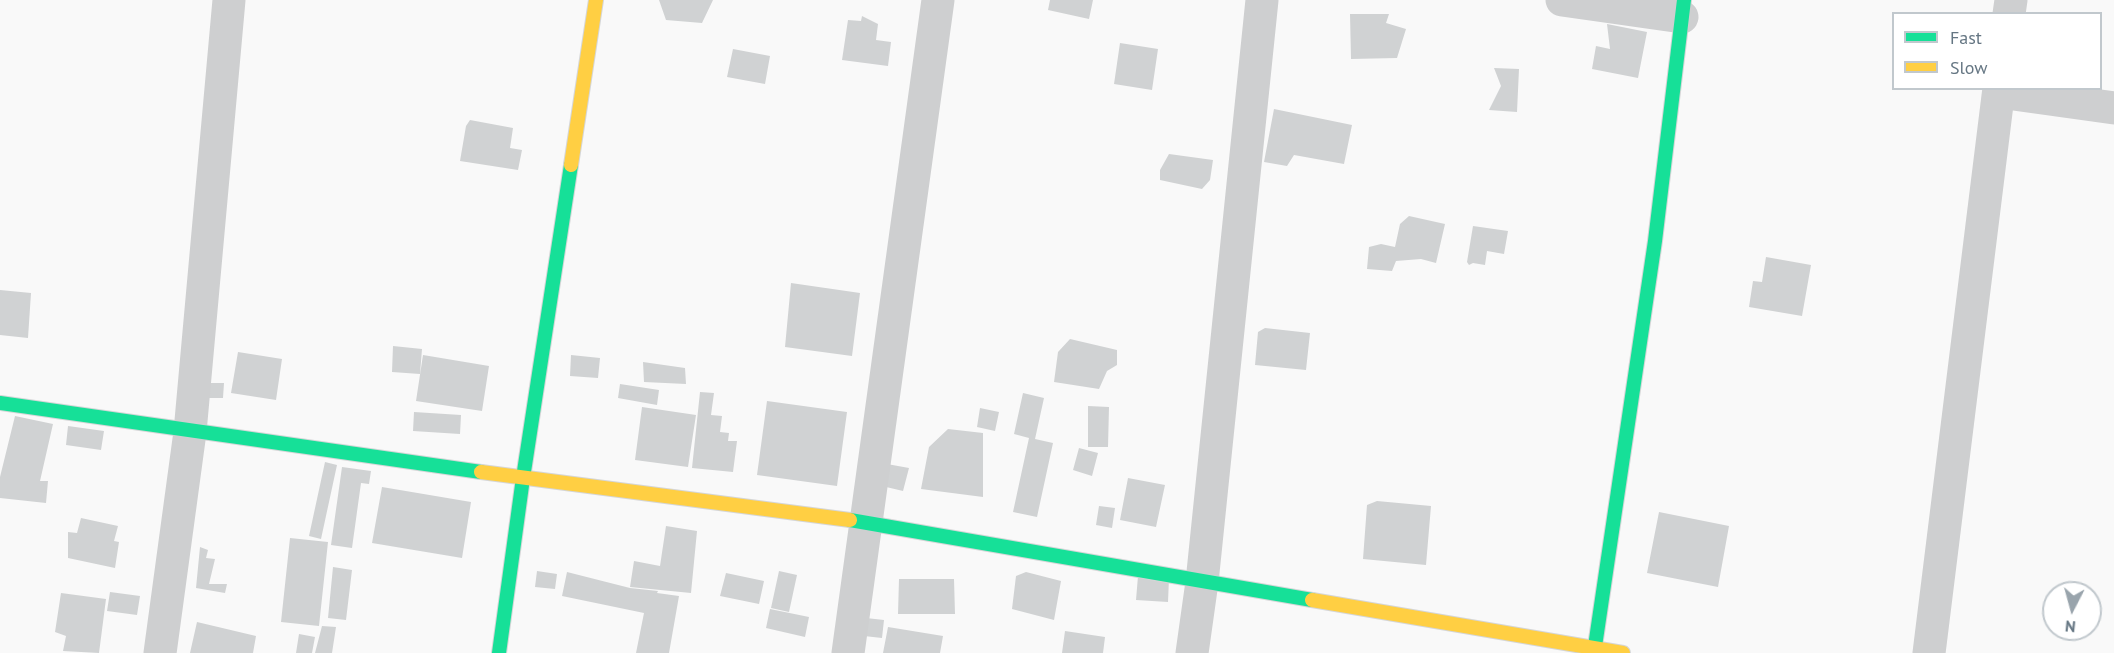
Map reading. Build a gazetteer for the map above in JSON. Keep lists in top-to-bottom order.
{
  "legend": ["Fast", "Slow"],
  "north": "bottom"
}
